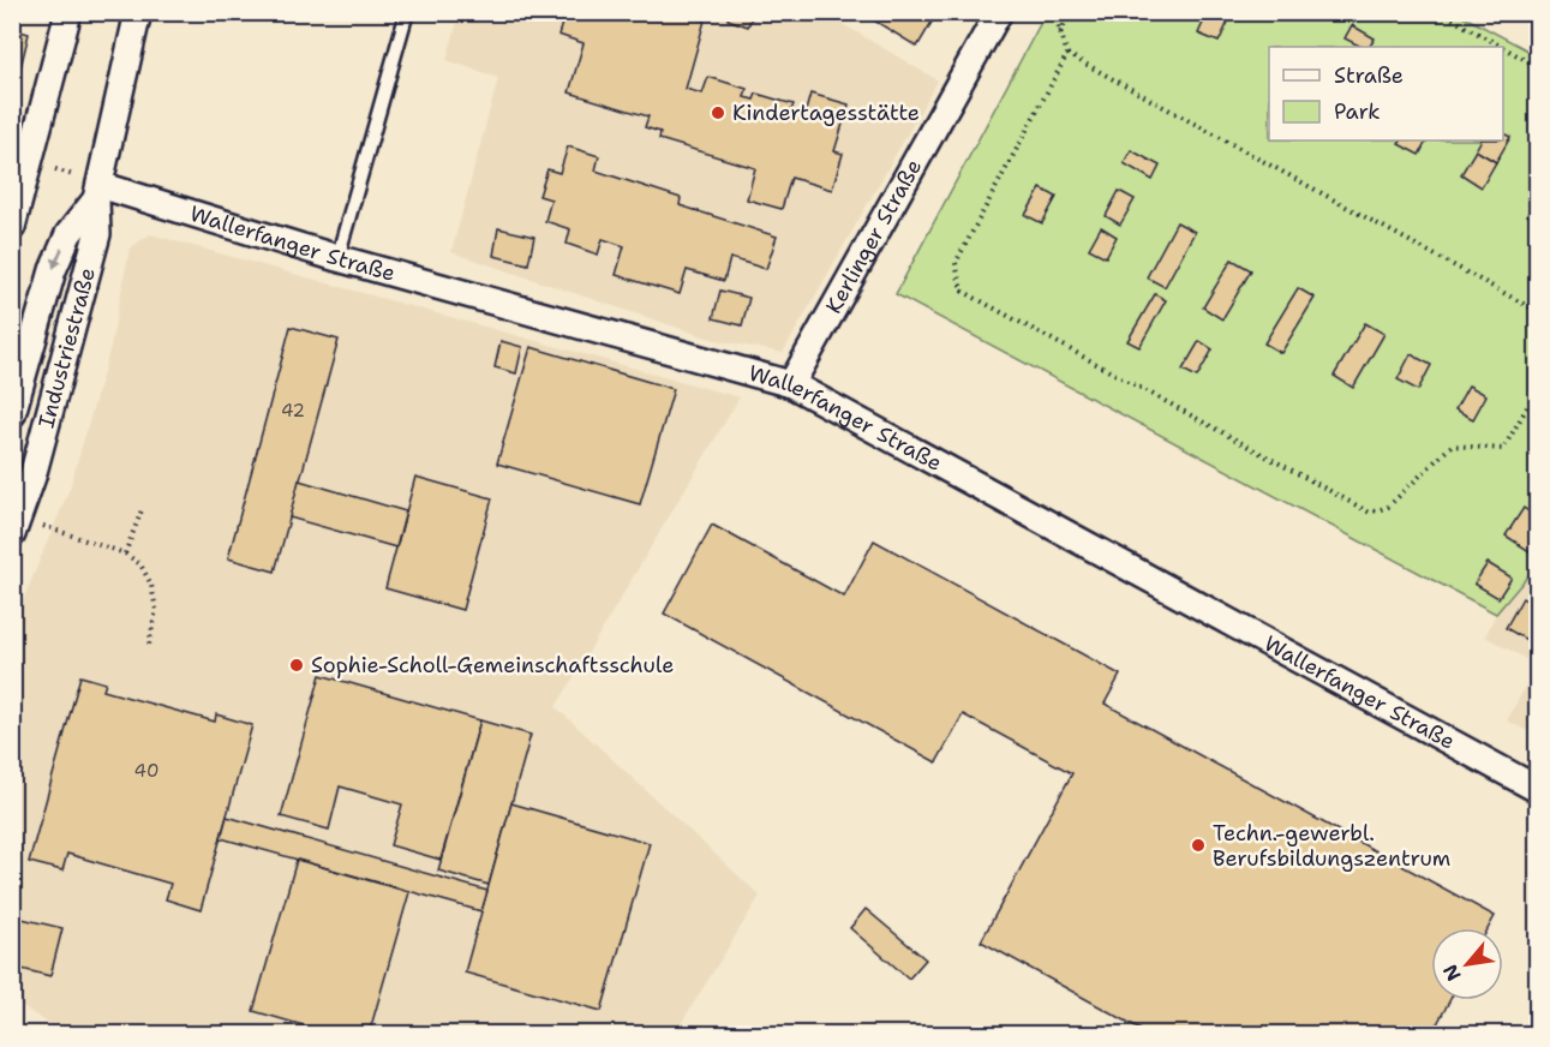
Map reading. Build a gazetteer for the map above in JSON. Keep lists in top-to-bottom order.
{
  "streets": {
    "street": ["Kerlinger Straße", "Wallerfanger Straße", "Industriestraße"]
  },
  "crossings": [
    ["Kerlinger Straße", "Wallerfanger Straße"],
    ["Wallerfanger Straße", "Industriestraße"]
  ],
  "places": ["Kindertagesstätte", "Sophie-Scholl-Gemeinschaftsschule", "Techn.-gewerbl. Berufsbildungszentrum"],
  "house_numbers": ["42", "40"],
  "legend": ["Straße", "Park"],
  "north": "bottom left"
}
